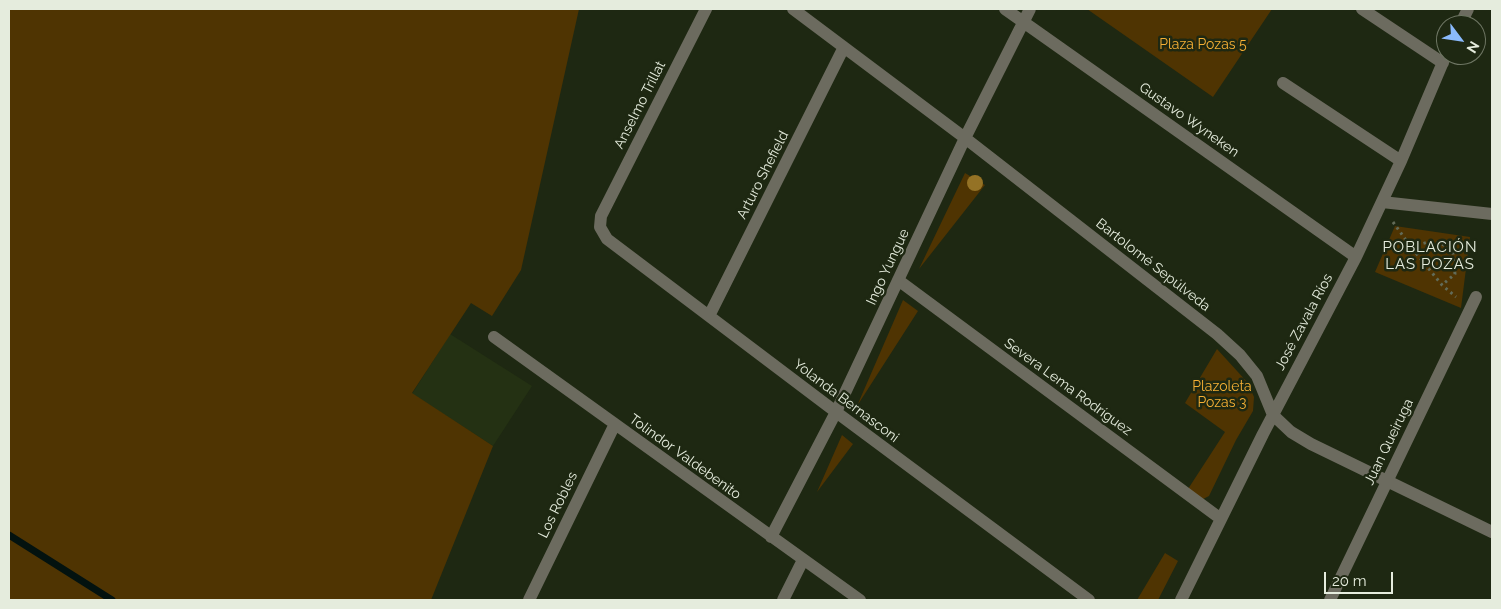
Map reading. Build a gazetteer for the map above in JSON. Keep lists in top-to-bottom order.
{
  "streets": {
    "street": [
      "Anselmo Trillat",
      "Gustavo Wyneken",
      "Arturo Shefield",
      "Bartolomé Sepúlveda",
      "Ingo Yungue",
      "José Zavala Ríos",
      "Severa Lema Rodríguez",
      "Yolanda Bernasconi",
      "Juan Queiruga",
      "Tolindor Valdebenito",
      "Los Robles"
    ]
  },
  "crossings": [
    ["Anselmo Trillat", "Yolanda Bernasconi"],
    ["Gustavo Wyneken", "Ingo Yungue"],
    ["Gustavo Wyneken", "José Zavala Ríos"],
    ["Arturo Shefield", "Bartolomé Sepúlveda"],
    ["Arturo Shefield", "Yolanda Bernasconi"],
    ["Bartolomé Sepúlveda", "Ingo Yungue"],
    ["Bartolomé Sepúlveda", "José Zavala Ríos"],
    ["Bartolomé Sepúlveda", "Juan Queiruga"],
    ["Ingo Yungue", "Severa Lema Rodríguez"],
    ["Ingo Yungue", "Yolanda Bernasconi"],
    ["Ingo Yungue", "Tolindor Valdebenito"],
    ["José Zavala Ríos", "Severa Lema Rodríguez"],
    ["Tolindor Valdebenito", "Los Robles"]
  ],
  "districts": ["POBLACIÓN LAS POZAS"],
  "parks": ["Plaza Pozas 5", "Plazoleta Pozas 3"],
  "scale_bar": "20 m",
  "north": "bottom right"
}
